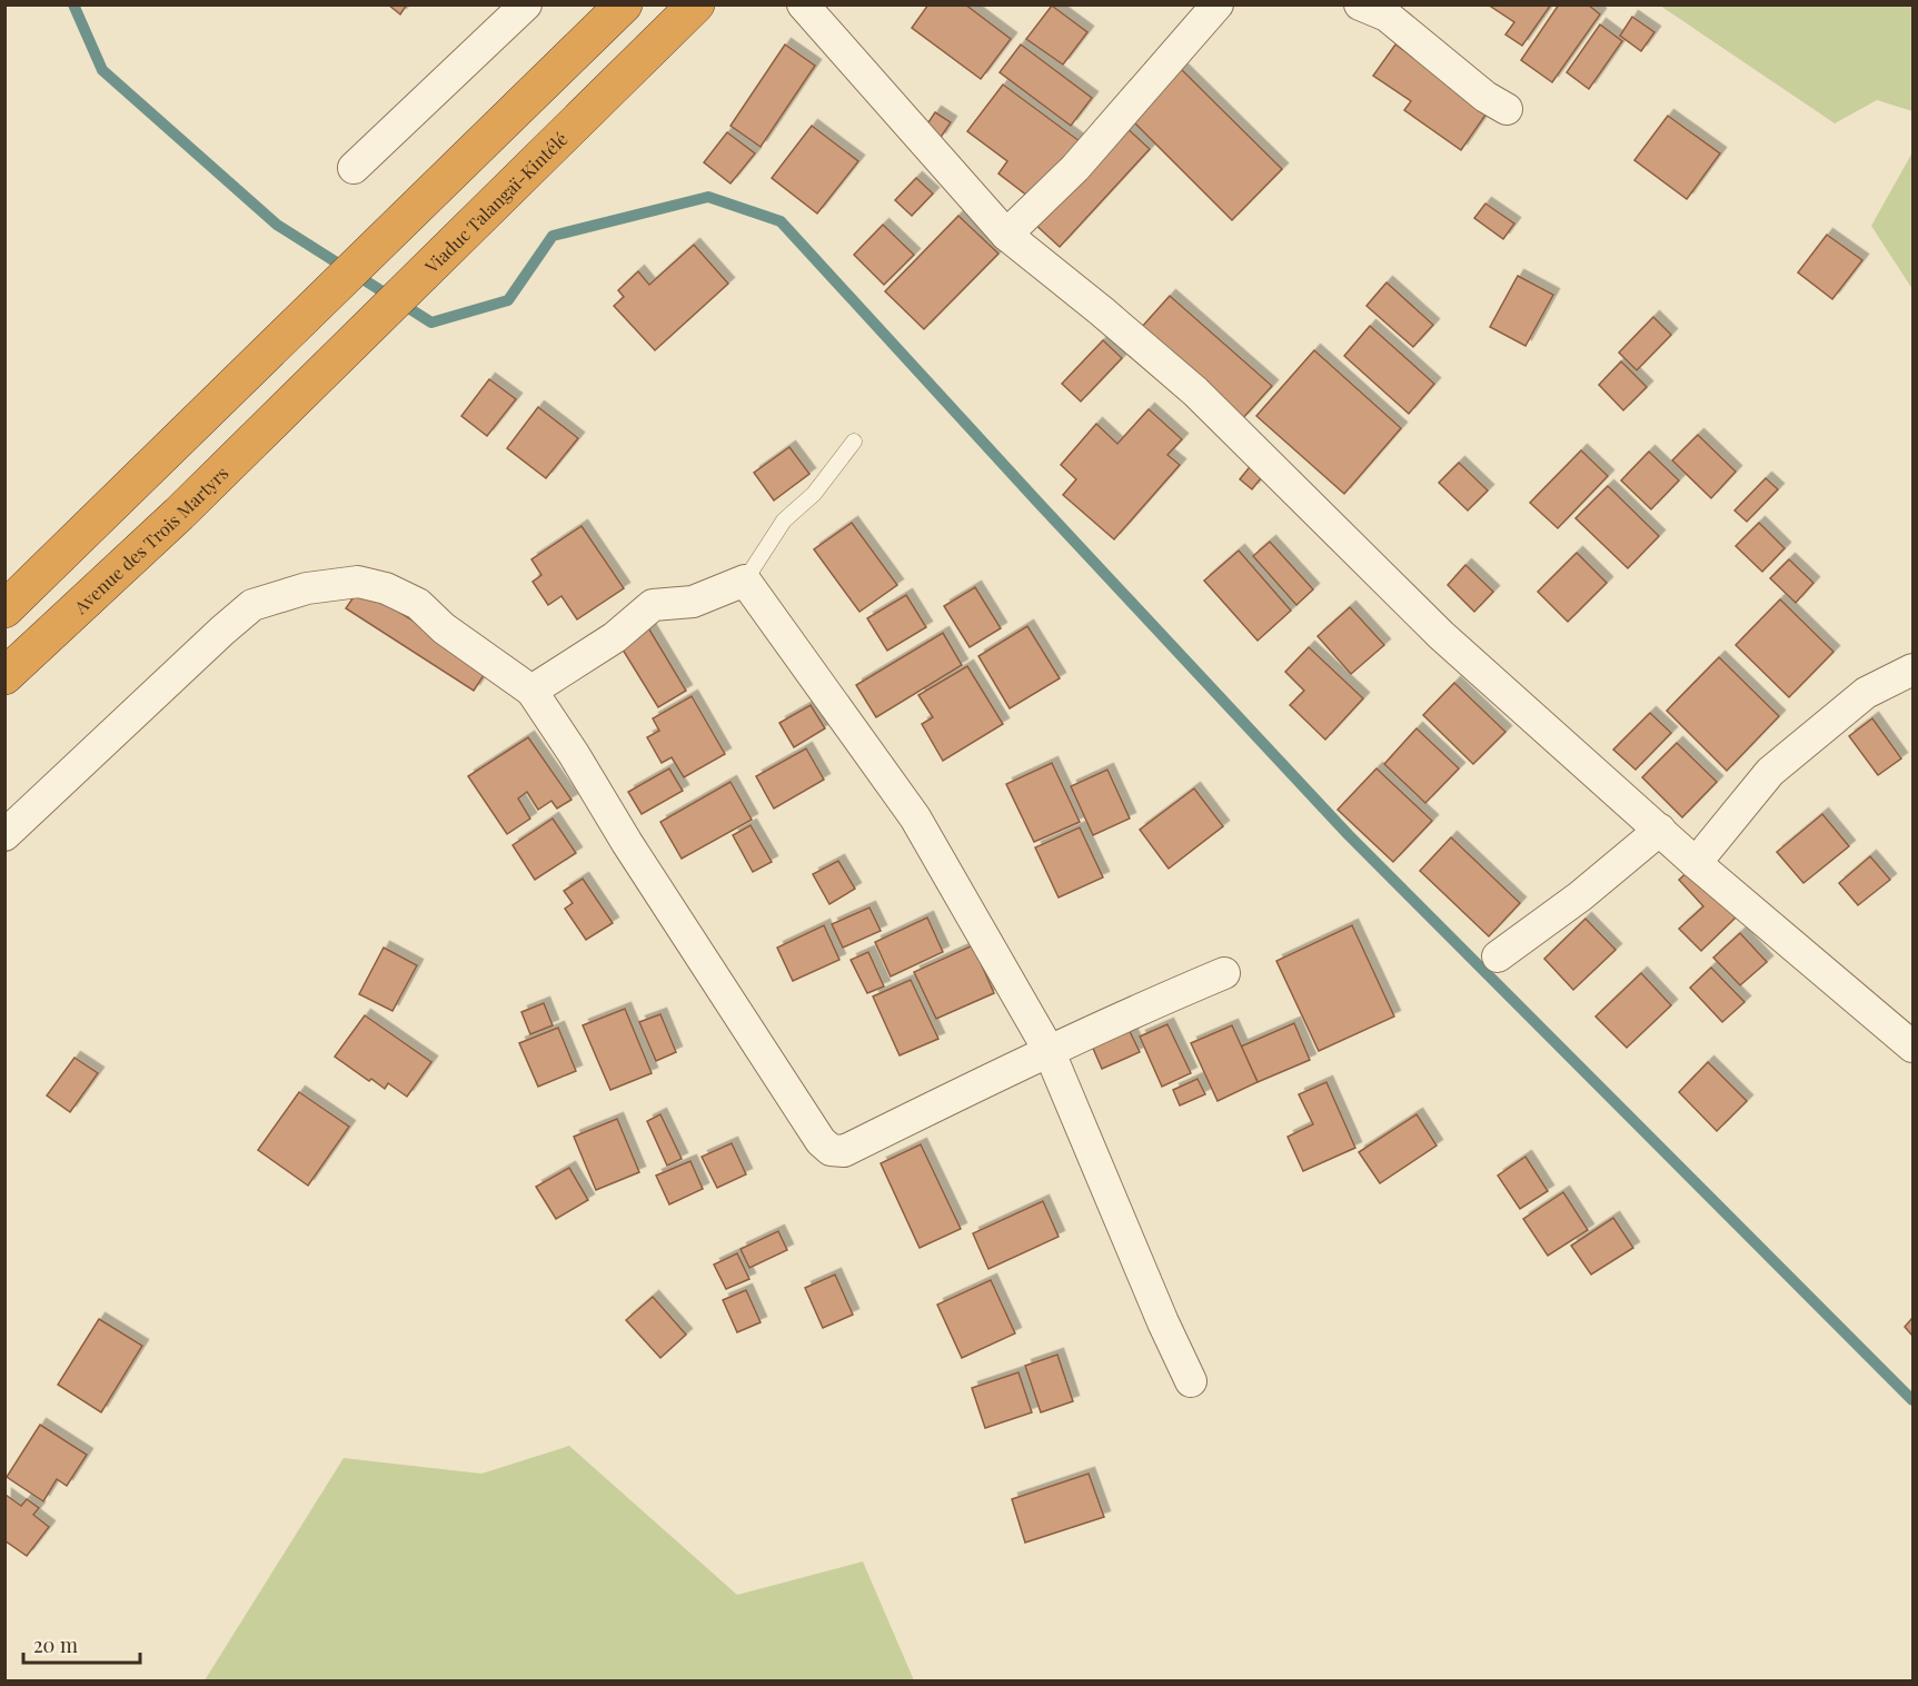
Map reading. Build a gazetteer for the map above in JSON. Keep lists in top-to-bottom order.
{
  "streets": {
    "highway": ["Viaduc Talangaï-Kintélé", "Avenue des Trois Martyrs"]
  },
  "crossings": [
    ["Viaduc Talangaï-Kintélé", "Avenue des Trois Martyrs"]
  ],
  "scale_bar": "20 m"
}
